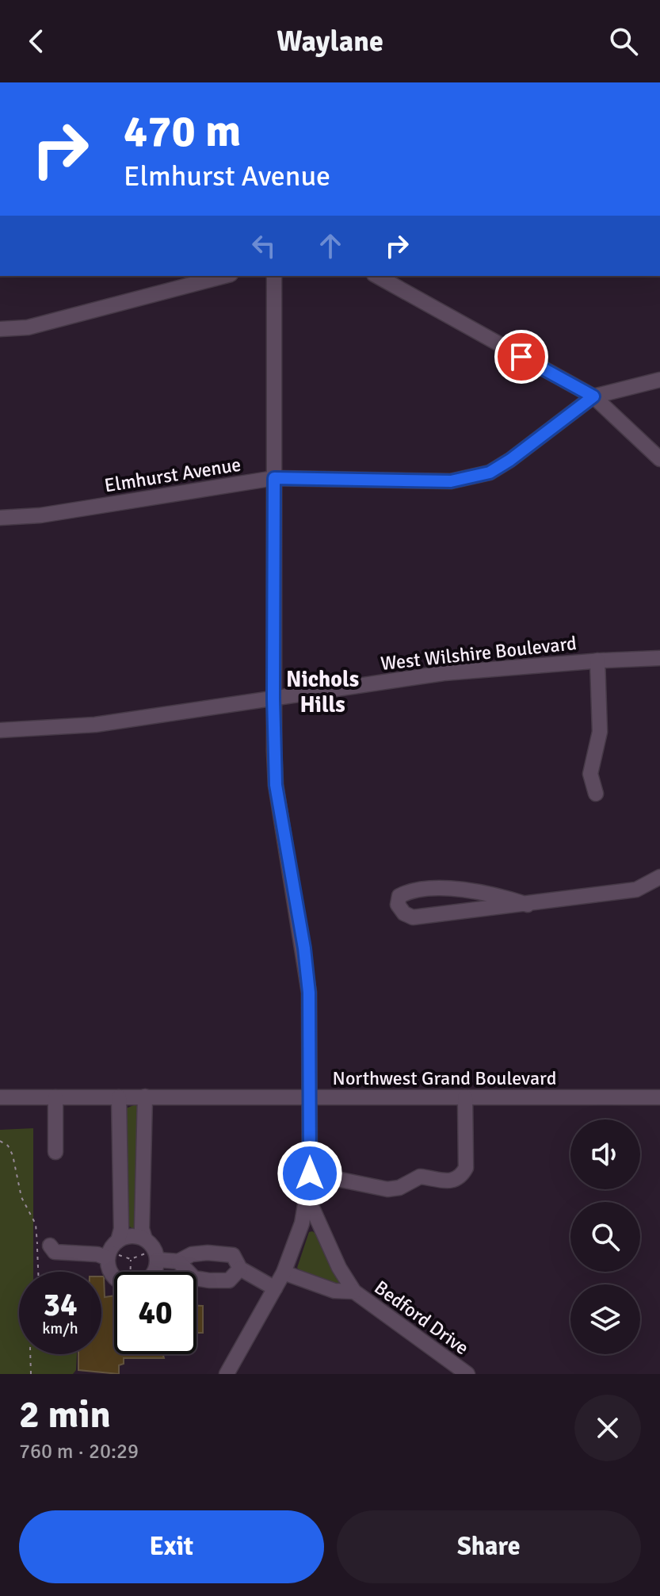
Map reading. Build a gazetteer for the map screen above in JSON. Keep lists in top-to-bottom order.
{
  "streets": {
    "street": [
      "Elmhurst Avenue",
      "West Wilshire Boulevard",
      "Northwest Grand Boulevard",
      "Bedford Drive"
    ]
  },
  "districts": ["Nichols Hills"],
  "page": {
    "header": "Waylane",
    "turn": ["470 m", "Elmhurst Avenue"],
    "speed": "34 km/h",
    "limit": "40",
    "heading": ["2 min", "760 m · 20:29"],
    "buttons": ["Exit", "Share"]
  }
}
